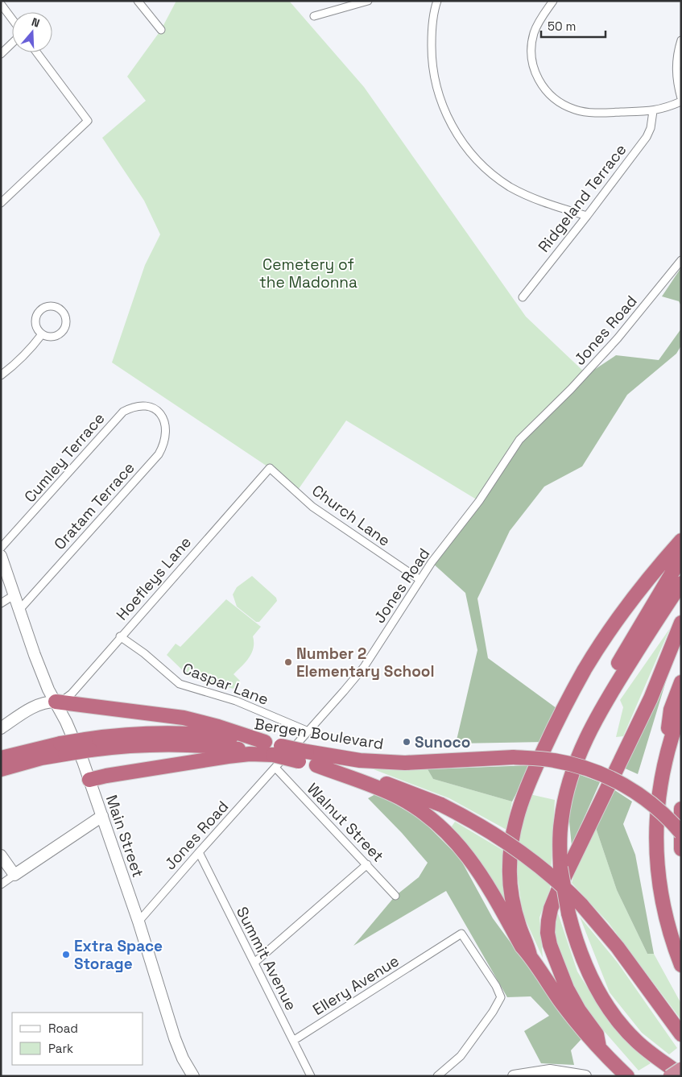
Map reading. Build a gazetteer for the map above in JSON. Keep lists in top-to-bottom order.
{
  "streets": {
    "highway": ["Bergen Boulevard"],
    "main road": ["Main Street"],
    "street": [
      "Ridgeland Terrace",
      "Jones Road",
      "Cumley Terrace",
      "Oratam Terrace",
      "Church Lane",
      "Hoefleys Lane",
      "Caspar Lane",
      "Walnut Street",
      "Summit Avenue",
      "Ellery Avenue"
    ]
  },
  "crossings": [
    ["Jones Road", "Church Lane"],
    ["Jones Road", "Caspar Lane"],
    ["Jones Road", "Bergen Boulevard"],
    ["Jones Road", "Walnut Street"],
    ["Jones Road", "Main Street"],
    ["Jones Road", "Summit Avenue"],
    ["Cumley Terrace", "Oratam Terrace"],
    ["Oratam Terrace", "Main Street"],
    ["Church Lane", "Hoefleys Lane"],
    ["Hoefleys Lane", "Caspar Lane"],
    ["Hoefleys Lane", "Main Street"],
    ["Bergen Boulevard", "Walnut Street"],
    ["Summit Avenue", "Ellery Avenue"]
  ],
  "parks": ["Cemetery of the Madonna"],
  "places": ["Number 2 Elementary School", "Sunoco", "Extra Space Storage"],
  "legend": ["Road", "Park"],
  "scale_bar": "50 m",
  "north": "top"
}
